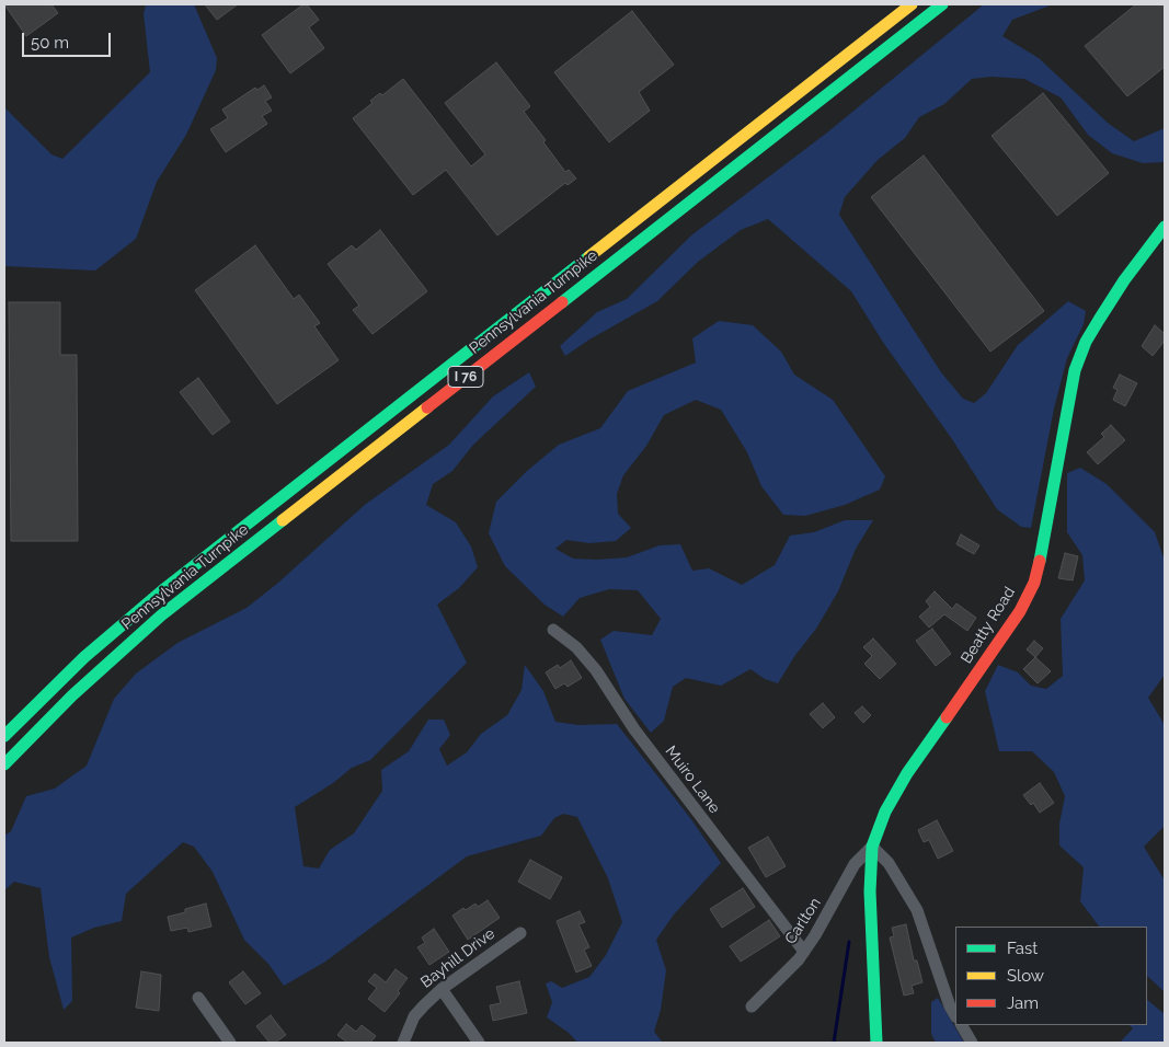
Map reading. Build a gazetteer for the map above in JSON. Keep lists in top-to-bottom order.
{
  "streets": {
    "main road": ["Pennsylvania Turnpike", "I 76", "Beatty Road"],
    "street": ["Muiro Lane", "Carlton", "Bayhill Drive"]
  },
  "crossings": [
    ["Beatty Road", "Carlton"],
    ["Muiro Lane", "Carlton"]
  ],
  "legend": ["Fast", "Slow", "Jam"],
  "scale_bar": "50 m"
}
